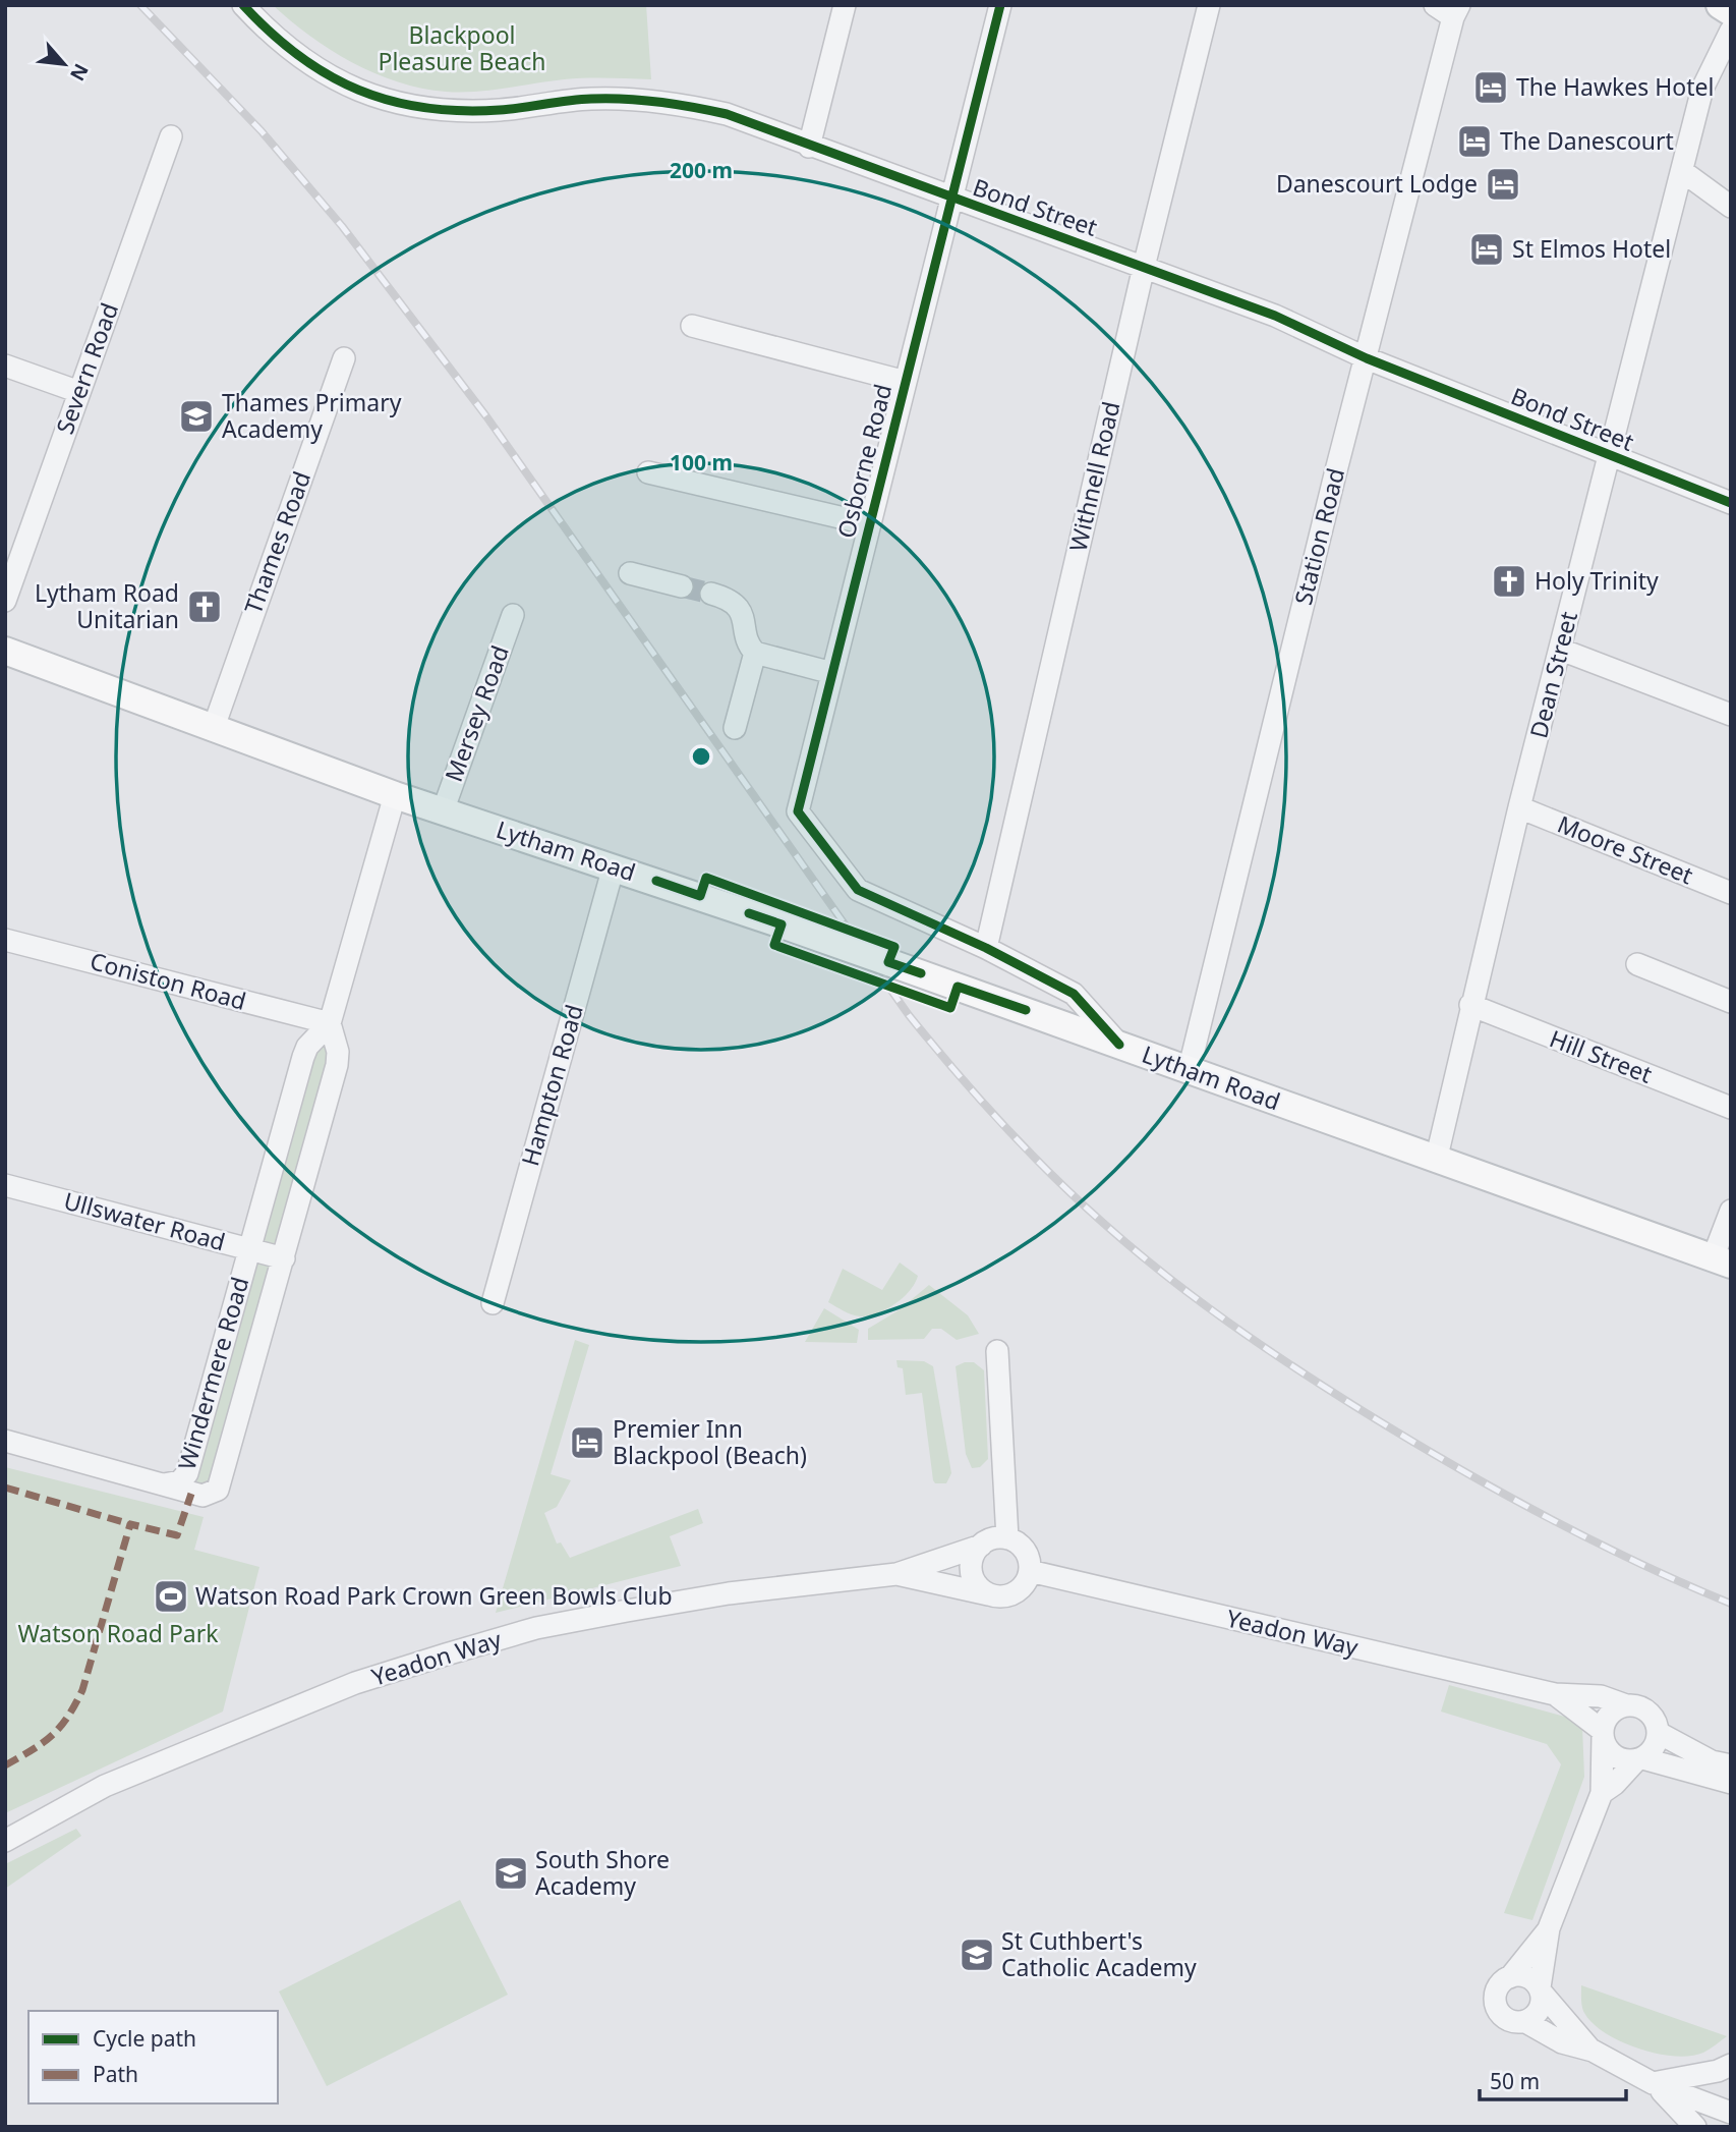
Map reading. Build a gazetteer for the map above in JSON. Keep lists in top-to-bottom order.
{
  "streets": {
    "main road": ["Lytham Road"],
    "street": [
      "Bond Street",
      "Severn Road",
      "Osborne Road",
      "Withnell Road",
      "Station Road",
      "Thames Road",
      "Dean Street",
      "Mersey Road",
      "Moore Street",
      "Coniston Road",
      "Hill Street",
      "Hampton Road",
      "Ullswater Road",
      "Windermere Road",
      "Yeadon Way"
    ]
  },
  "crossings": [
    ["Bond Street", "Osborne Road"],
    ["Bond Street", "Withnell Road"],
    ["Bond Street", "Station Road"],
    ["Bond Street", "Dean Street"],
    ["Osborne Road", "Withnell Road"],
    ["Station Road", "Lytham Road"],
    ["Thames Road", "Lytham Road"],
    ["Dean Street", "Moore Street"],
    ["Dean Street", "Lytham Road"],
    ["Dean Street", "Hill Street"],
    ["Mersey Road", "Lytham Road"],
    ["Lytham Road", "Hampton Road"],
    ["Lytham Road", "Windermere Road"],
    ["Coniston Road", "Windermere Road"],
    ["Ullswater Road", "Windermere Road"]
  ],
  "parks": ["Blackpool Pleasure Beach", "Watson Road Park"],
  "places": {
    "hotel": [
      "The Hawkes Hotel",
      "The Danescourt",
      "Danescourt Lodge",
      "St Elmos Hotel",
      "Premier Inn Blackpool (Beach)"
    ],
    "school or university": ["Thames Primary Academy", "South Shore Academy", "St Cuthbert's Catholic Academy"],
    "church": ["Holy Trinity", "Lytham Road Unitarian"],
    "sports": ["Watson Road Park Crown Green Bowls Club"]
  },
  "legend": ["Cycle path", "Path"],
  "scale_bar": "50 m",
  "north": "bottom right",
  "rings": ["200 m", "100 m"]
}
